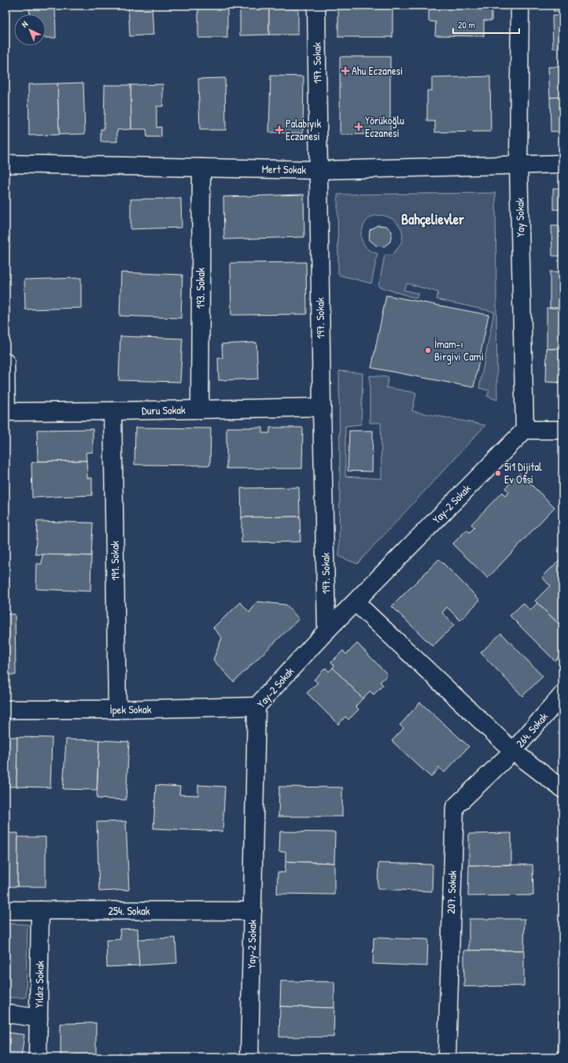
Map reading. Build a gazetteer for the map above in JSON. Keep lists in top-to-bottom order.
{
  "streets": {
    "street": [
      "197. Sokak",
      "Mert Sokak",
      "Yay Sokak",
      "193. Sokak",
      "Duru Sokak",
      "Yay-2 Sokak",
      "191. Sokak",
      "İpek Sokak",
      "264. Sokak",
      "207. Sokak",
      "254. Sokak",
      "Yıldız Sokak"
    ]
  },
  "crossings": [
    ["197. Sokak", "Mert Sokak"],
    ["197. Sokak", "Duru Sokak"],
    ["197. Sokak", "Yay-2 Sokak"],
    ["Mert Sokak", "Yay Sokak"],
    ["Mert Sokak", "193. Sokak"],
    ["Yay Sokak", "Yay-2 Sokak"],
    ["193. Sokak", "Duru Sokak"],
    ["Duru Sokak", "191. Sokak"],
    ["Yay-2 Sokak", "İpek Sokak"],
    ["Yay-2 Sokak", "254. Sokak"],
    ["191. Sokak", "İpek Sokak"],
    ["264. Sokak", "207. Sokak"],
    ["254. Sokak", "Yıldız Sokak"]
  ],
  "districts": ["Bahçelievler"],
  "places": {
    "health": ["Ahu Eczanesi", "Yörükoğlu Eczanesi", "Palabıyık Eczanesi"],
    "other": ["İmam–ı Birgivi Cami", "5i1 Dijital Ev Ofisi"]
  },
  "scale_bar": "20 m",
  "north": "top left"
}
